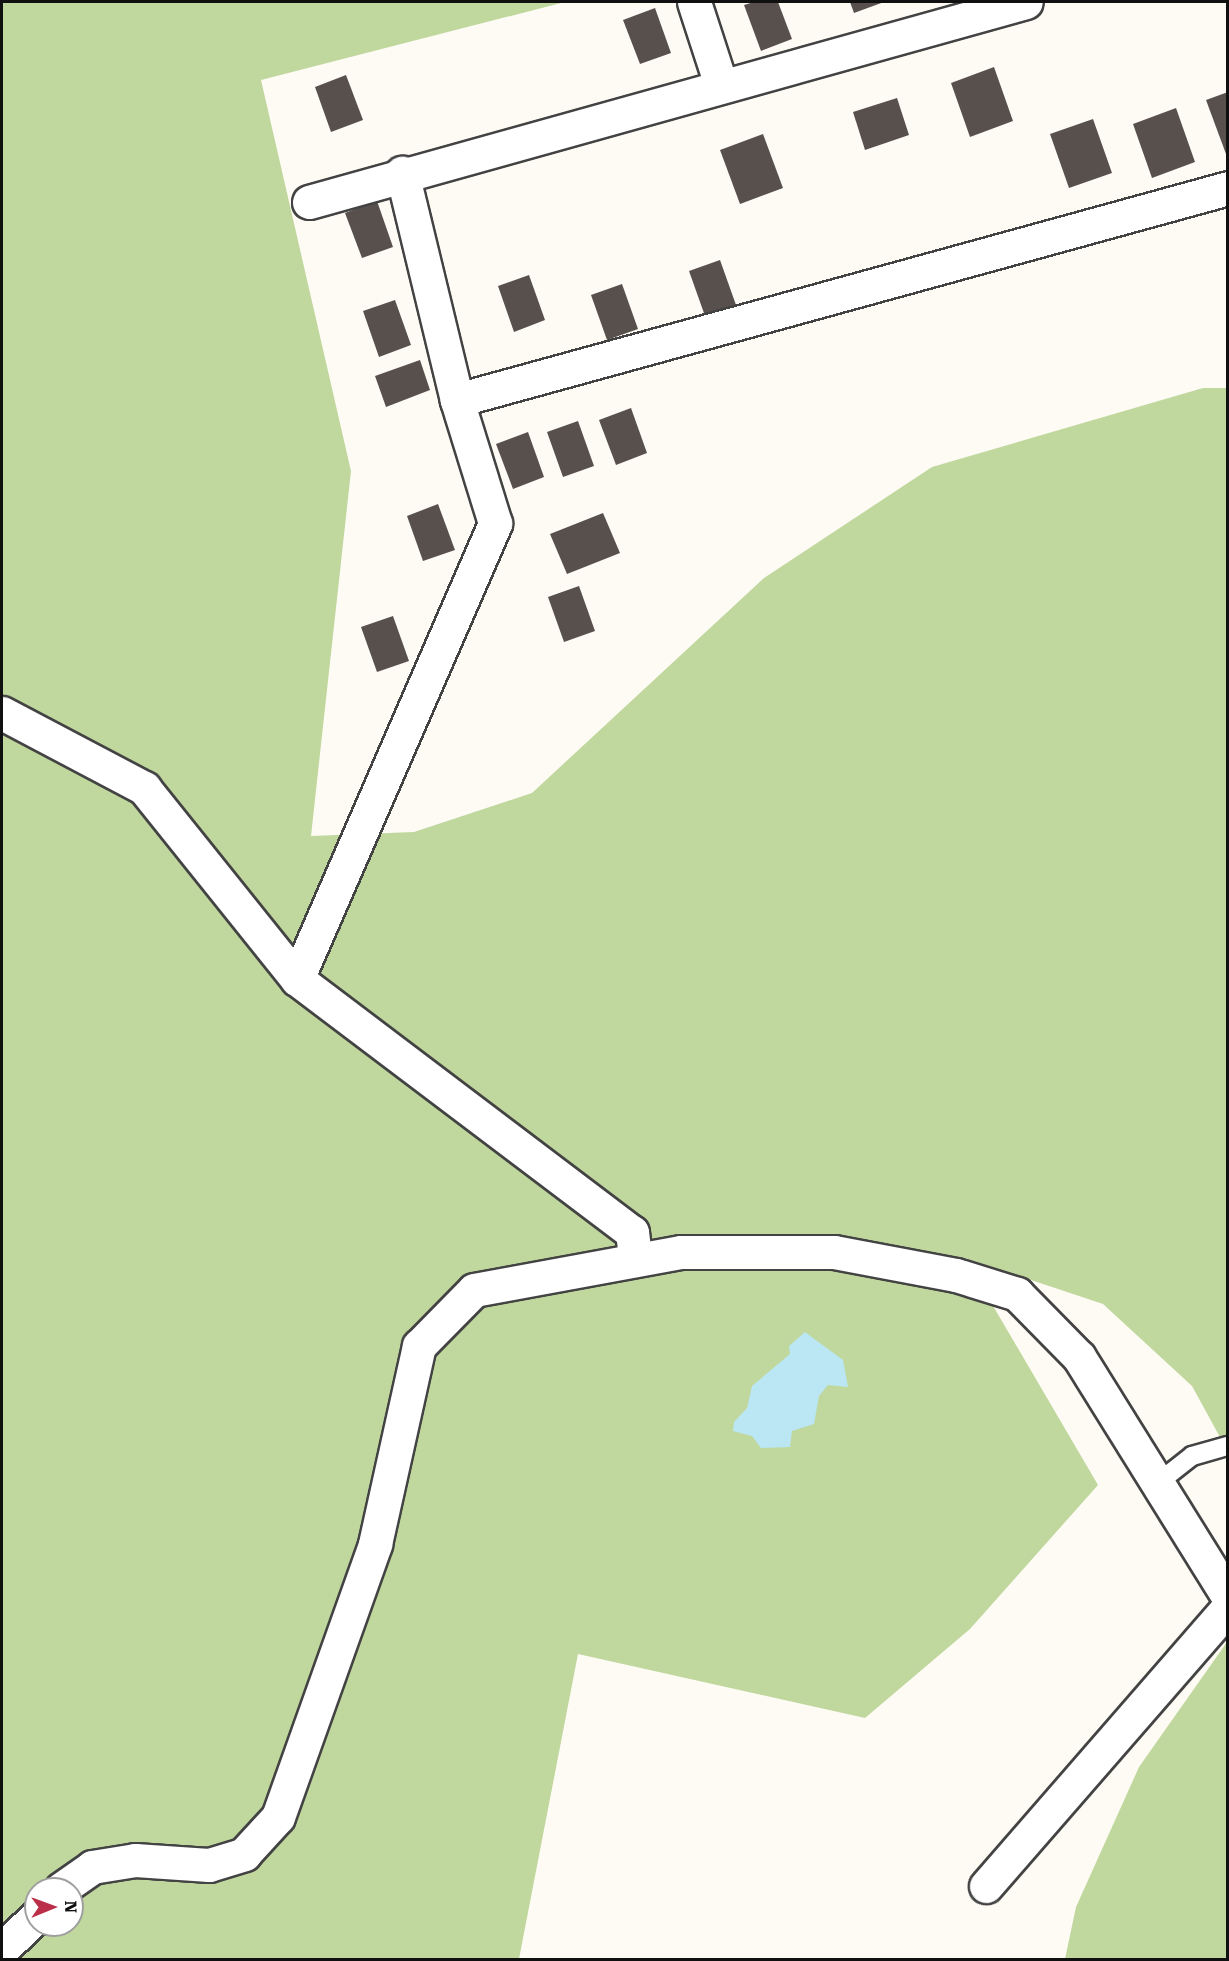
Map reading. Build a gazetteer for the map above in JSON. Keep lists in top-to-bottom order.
{
  "north": "right"
}
